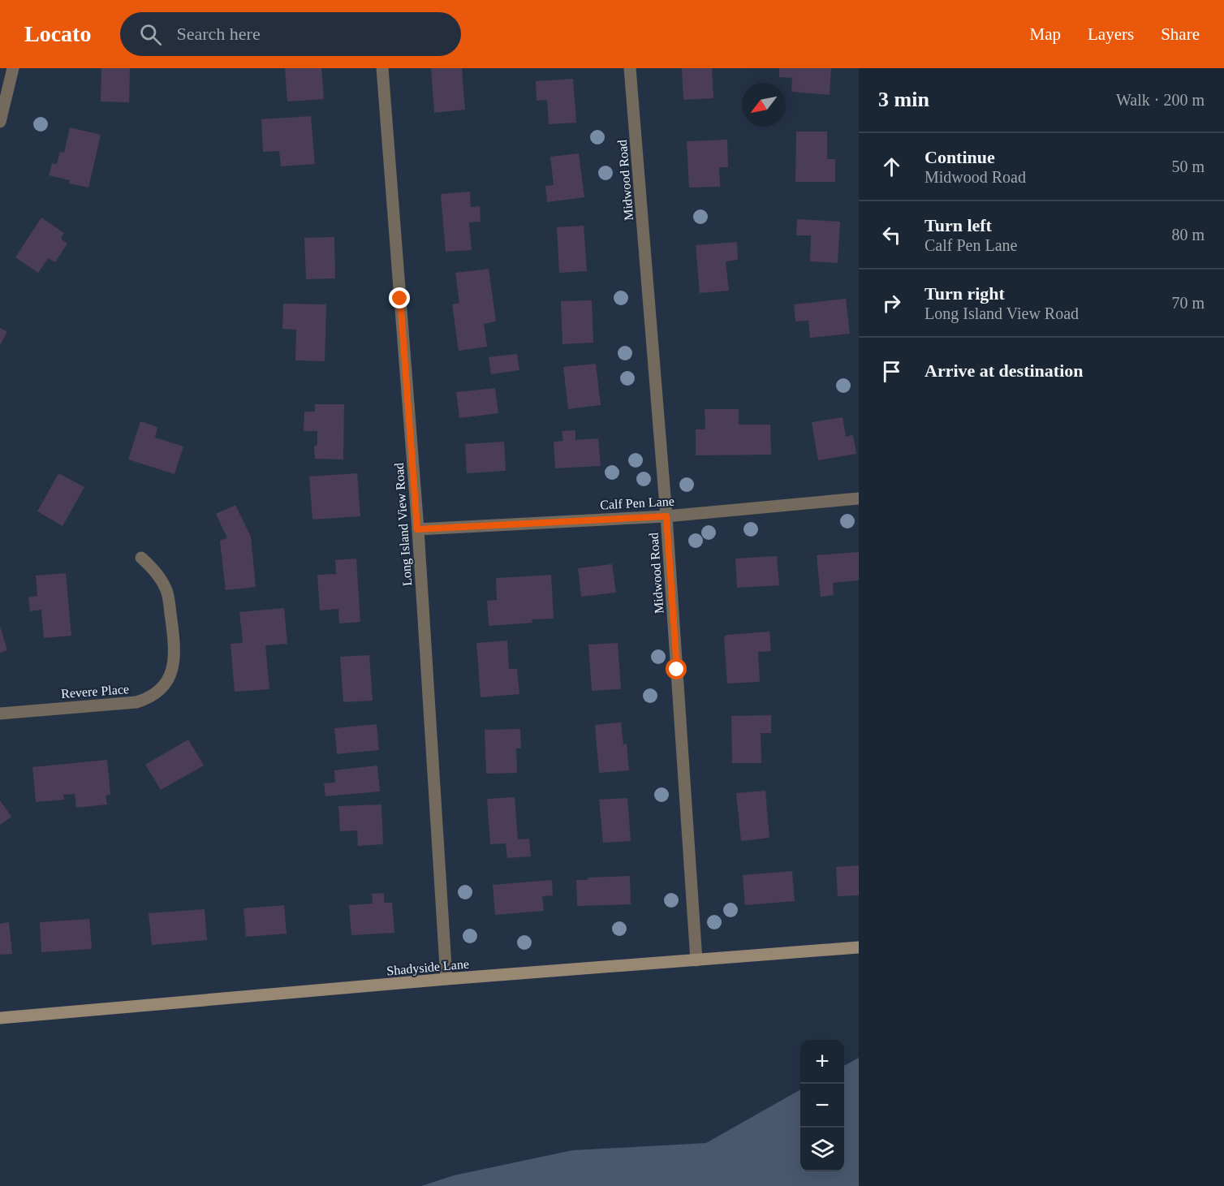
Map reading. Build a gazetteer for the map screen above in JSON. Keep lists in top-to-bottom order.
{
  "streets": {
    "street": [
      "Midwood Road",
      "Calf Pen Lane",
      "Long Island View Road",
      "Revere Place",
      "Shadyside Lane"
    ]
  },
  "crossings": [
    ["Midwood Road", "Calf Pen Lane"],
    ["Midwood Road", "Shadyside Lane"],
    ["Calf Pen Lane", "Long Island View Road"],
    ["Long Island View Road", "Shadyside Lane"]
  ],
  "north": "bottom left",
  "page": {
    "header": "Locato",
    "search": "Search here",
    "nav": ["Map", "Layers", "Share"],
    "heading": ["3 min", "Walk · 200 m"],
    "list": [
      ["Continue", "Midwood Road", "50 m"],
      ["Turn left", "Calf Pen Lane", "80 m"],
      ["Turn right", "Long Island View Road", "70 m"],
      "Arrive at destination"
    ],
    "map_buttons": ["+", "−"]
  }
}
